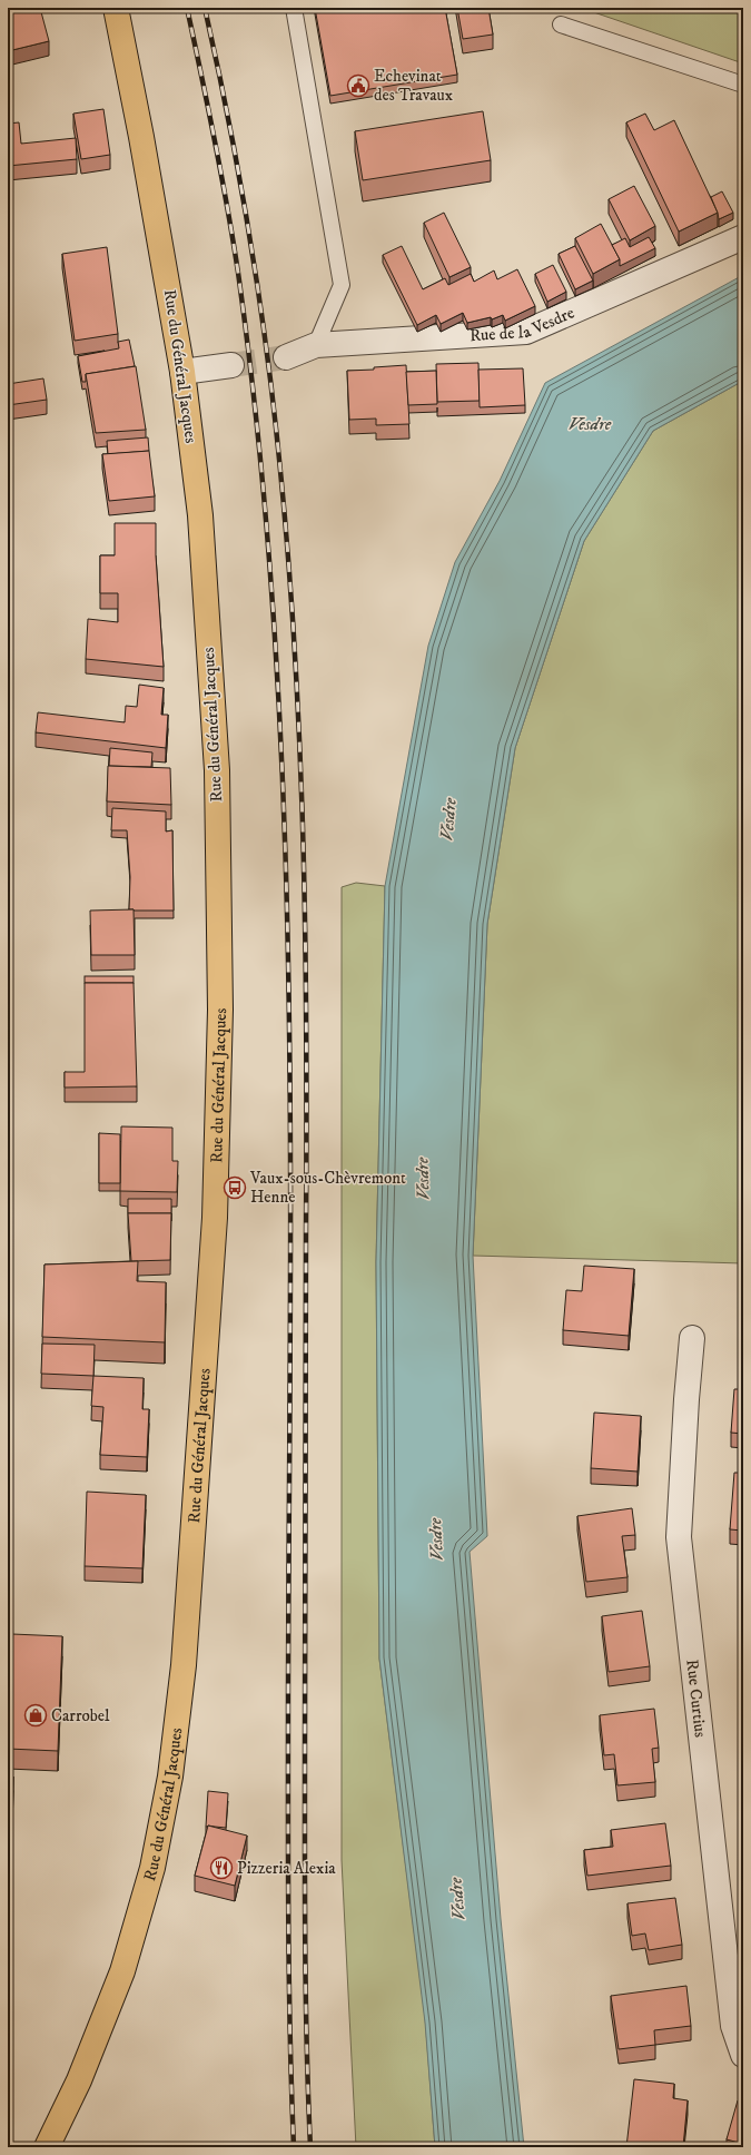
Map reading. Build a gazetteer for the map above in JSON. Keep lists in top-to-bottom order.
{
  "streets": {
    "main road": ["Rue du Général Jacques"],
    "street": ["Rue de la Vesdre", "Rue Curtius"]
  },
  "water": ["Vesdre"],
  "places": {
    "public building": ["Echevinat des Travaux"],
    "bus stop": ["Vaux-sous-Chèvremont Henne"],
    "shop": ["Carrobel"],
    "restaurant": ["Pizzeria Alexia"]
  }
}
